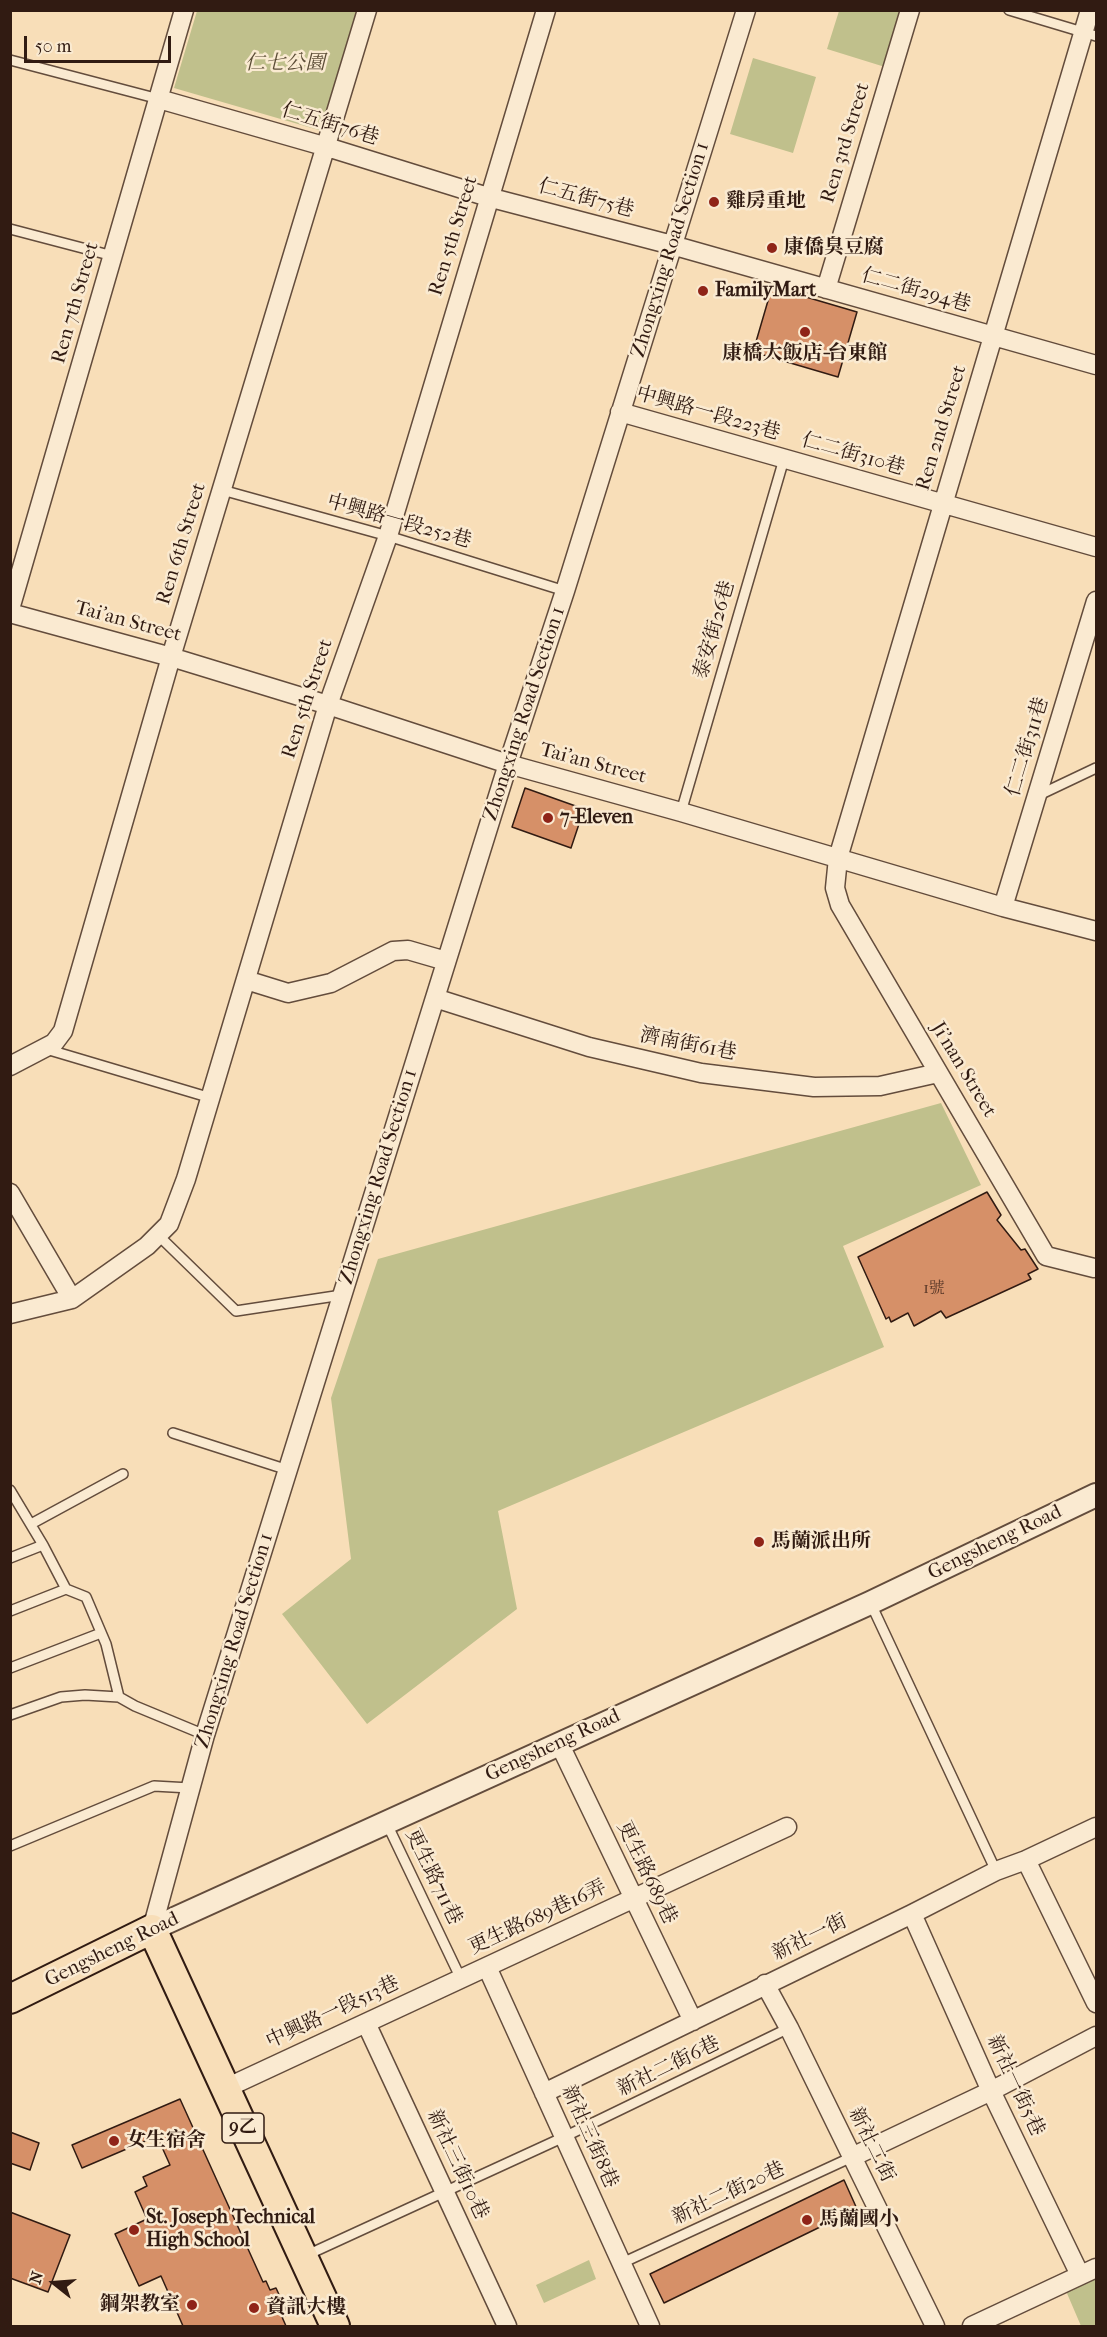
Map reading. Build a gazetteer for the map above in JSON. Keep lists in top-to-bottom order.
{
  "streets": {
    "main road": ["Gengsheng Road", "9乙"],
    "street": [
      "仁五街76巷",
      "Ren 3rd Street",
      "仁五街75巷",
      "Ren 5th Street",
      "Zhongxing Road Section 1",
      "仁二街294巷",
      "Ren 7th Street",
      "中興路一段223巷",
      "Ren 2nd Street",
      "仁二街310巷",
      "Ren 6th Street",
      "Tai'an Street",
      "仁二街311巷",
      "濟南街61巷",
      "Ji'nan Street",
      "更生路689巷",
      "更生路689巷16弄",
      "新社一街",
      "中興路一段513巷",
      "新社一街5巷",
      "新社三街8巷",
      "新社二街",
      "新社三街10巷"
    ],
    "lane": [
      "中興路一段252巷",
      "泰安街26巷",
      "更生路711巷",
      "新社二街6巷",
      "新社二街20巷"
    ]
  },
  "crossings": [
    ["仁五街76巷", "仁五街75巷"],
    ["仁五街76巷", "Ren 5th Street"],
    ["仁五街76巷", "Ren 7th Street"],
    ["仁五街76巷", "Ren 6th Street"],
    ["Ren 3rd Street", "仁五街75巷"],
    ["Ren 3rd Street", "仁二街294巷"],
    ["仁五街75巷", "Ren 5th Street"],
    ["仁五街75巷", "Zhongxing Road Section 1"],
    ["仁五街75巷", "仁二街294巷"],
    ["Ren 5th Street", "中興路一段252巷"],
    ["Ren 5th Street", "Tai'an Street"],
    ["Zhongxing Road Section 1", "中興路一段223巷"],
    ["Zhongxing Road Section 1", "中興路一段252巷"],
    ["Zhongxing Road Section 1", "Tai'an Street"],
    ["Zhongxing Road Section 1", "濟南街61巷"],
    ["Zhongxing Road Section 1", "Gengsheng Road"],
    ["Zhongxing Road Section 1", "9乙"],
    ["仁二街294巷", "Ren 2nd Street"],
    ["Ren 7th Street", "Tai'an Street"],
    ["中興路一段223巷", "仁二街310巷"],
    ["中興路一段223巷", "泰安街26巷"],
    ["Ren 2nd Street", "仁二街310巷"],
    ["Ren 2nd Street", "Tai'an Street"],
    ["Ren 2nd Street", "Ji'nan Street"],
    ["仁二街310巷", "泰安街26巷"],
    ["中興路一段252巷", "Ren 6th Street"],
    ["Ren 6th Street", "Tai'an Street"],
    ["Tai'an Street", "泰安街26巷"],
    ["Tai'an Street", "仁二街311巷"],
    ["Tai'an Street", "Ji'nan Street"],
    ["濟南街61巷", "Ji'nan Street"],
    ["Gengsheng Road", "更生路689巷"],
    ["Gengsheng Road", "更生路711巷"],
    ["Gengsheng Road", "9乙"],
    ["更生路689巷", "更生路689巷16弄"],
    ["更生路689巷", "新社一街"],
    ["更生路711巷", "更生路689巷16弄"],
    ["更生路711巷", "中興路一段513巷"],
    ["更生路689巷16弄", "中興路一段513巷"],
    ["更生路689巷16弄", "新社三街8巷"],
    ["新社一街", "新社一街5巷"],
    ["新社一街", "新社三街8巷"],
    ["新社一街", "新社二街"],
    ["中興路一段513巷", "9乙"],
    ["中興路一段513巷", "新社三街10巷"],
    ["新社二街6巷", "9乙"],
    ["新社二街6巷", "新社三街8巷"],
    ["新社二街6巷", "新社二街"],
    ["新社二街6巷", "新社三街10巷"],
    ["新社三街8巷", "新社二街20巷"],
    ["新社二街", "新社二街20巷"]
  ],
  "parks": ["仁七公園"],
  "places": [
    "雞房重地",
    "康僑臭豆腐",
    "FamilyMart",
    "康橋大飯店-台東館",
    "7-Eleven",
    "馬蘭派出所",
    "女生宿舍",
    "馬蘭國小",
    "St. Joseph Technical High School",
    "鋼架教室",
    "資訊大樓"
  ],
  "house_numbers": ["1號"],
  "scale_bar": "50 m",
  "north": "left"
}
